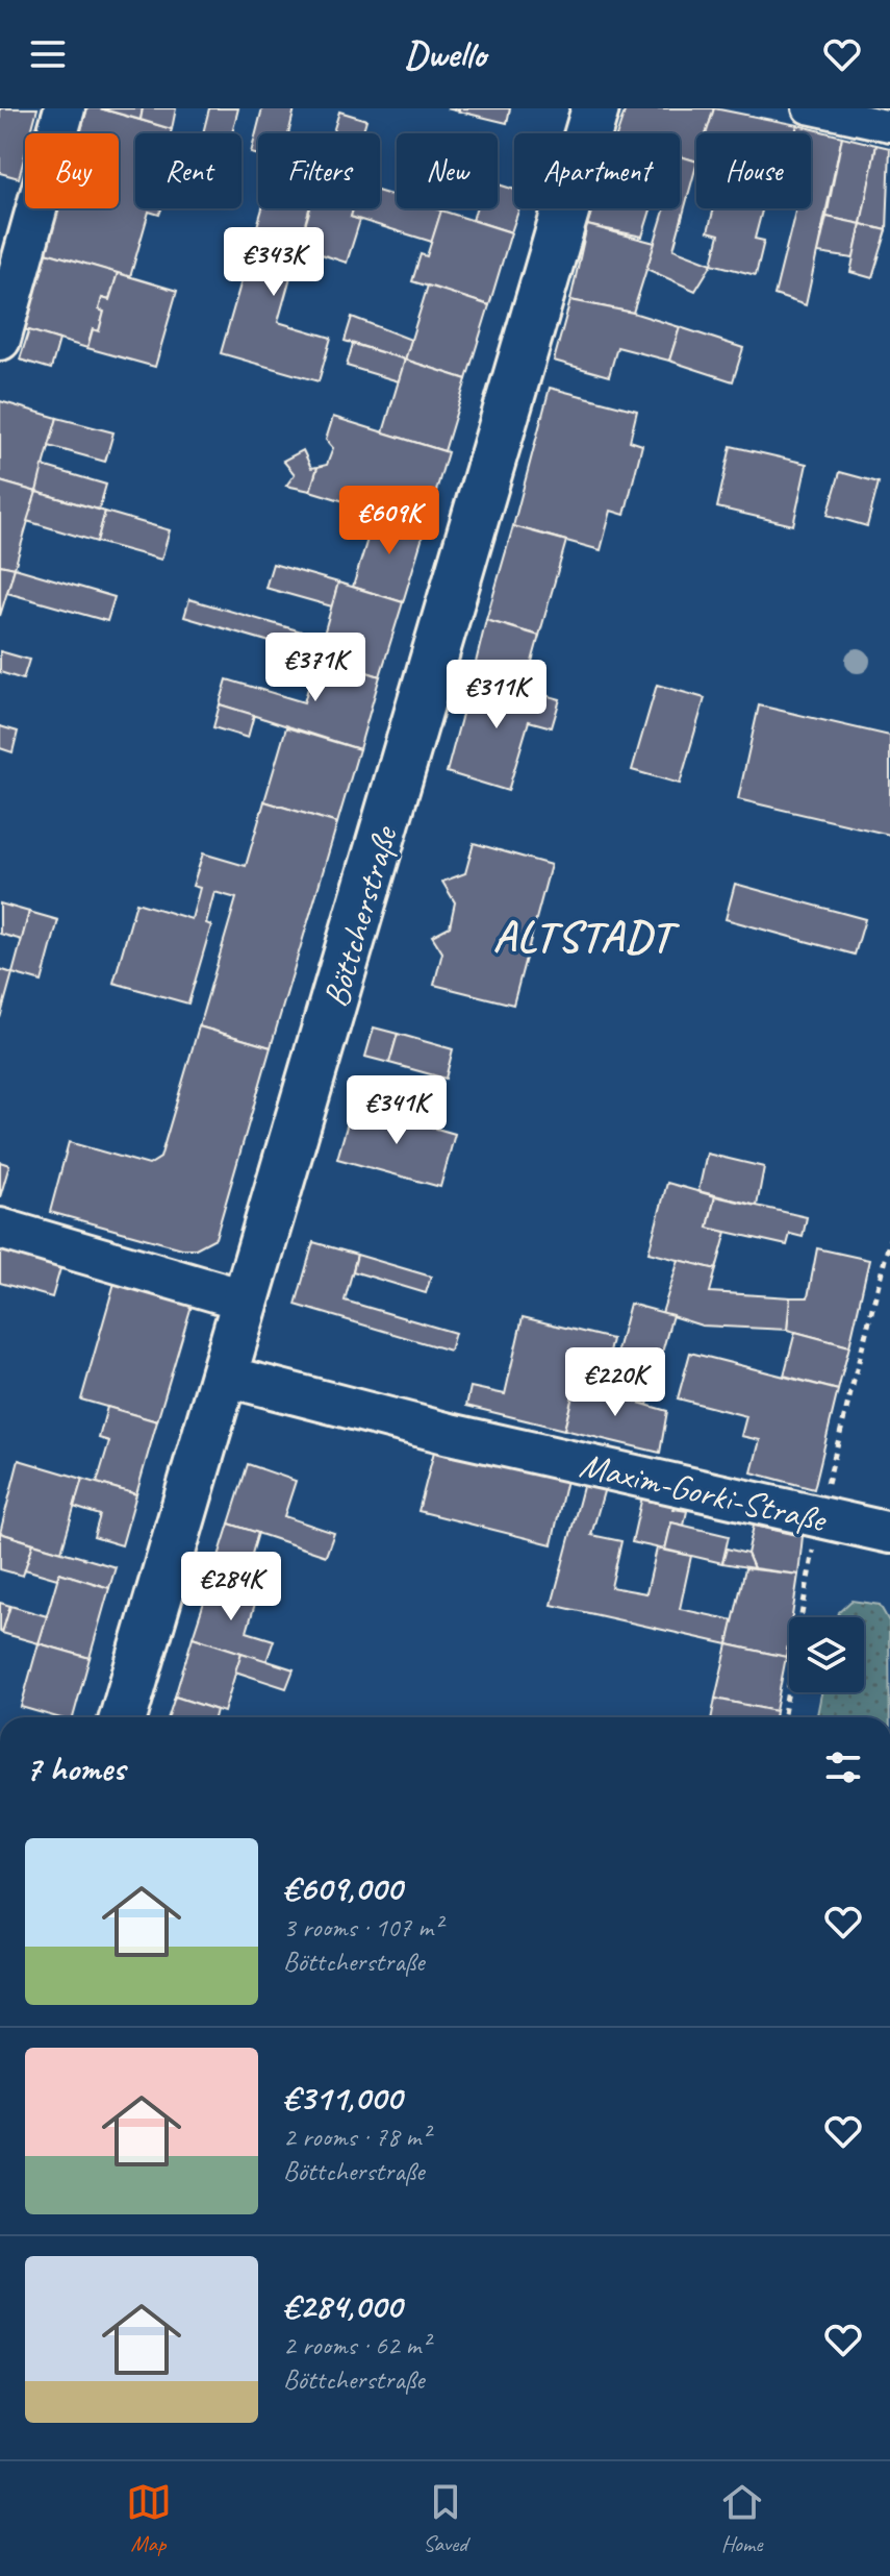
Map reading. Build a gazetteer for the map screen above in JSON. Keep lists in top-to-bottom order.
{
  "streets": {
    "street": ["Böttcherstraße", "Maxim-Gorki-Straße"]
  },
  "crossings": [
    ["Böttcherstraße", "Maxim-Gorki-Straße"]
  ],
  "districts": ["ALTSTADT"],
  "page": {
    "header": "Dwello",
    "chip": [
      "Buy",
      "Rent",
      "Filters",
      "New",
      "Apartment",
      "House"
    ],
    "price": [
      "€343K",
      "€609K",
      "€371K",
      "€311K",
      "€341K",
      "€220K",
      "€284K"
    ],
    "heading": "7 homes",
    "list": [
      {
        "name": "€609,000",
        "note": "3 rooms · 107 m² · Böttcherstraße"
      },
      {
        "name": "€311,000",
        "note": "2 rooms · 78 m² · Böttcherstraße"
      },
      {
        "name": "€284,000",
        "note": "2 rooms · 62 m² · Böttcherstraße"
      }
    ],
    "tabs": ["Map", "Saved", "Home"]
  }
}
